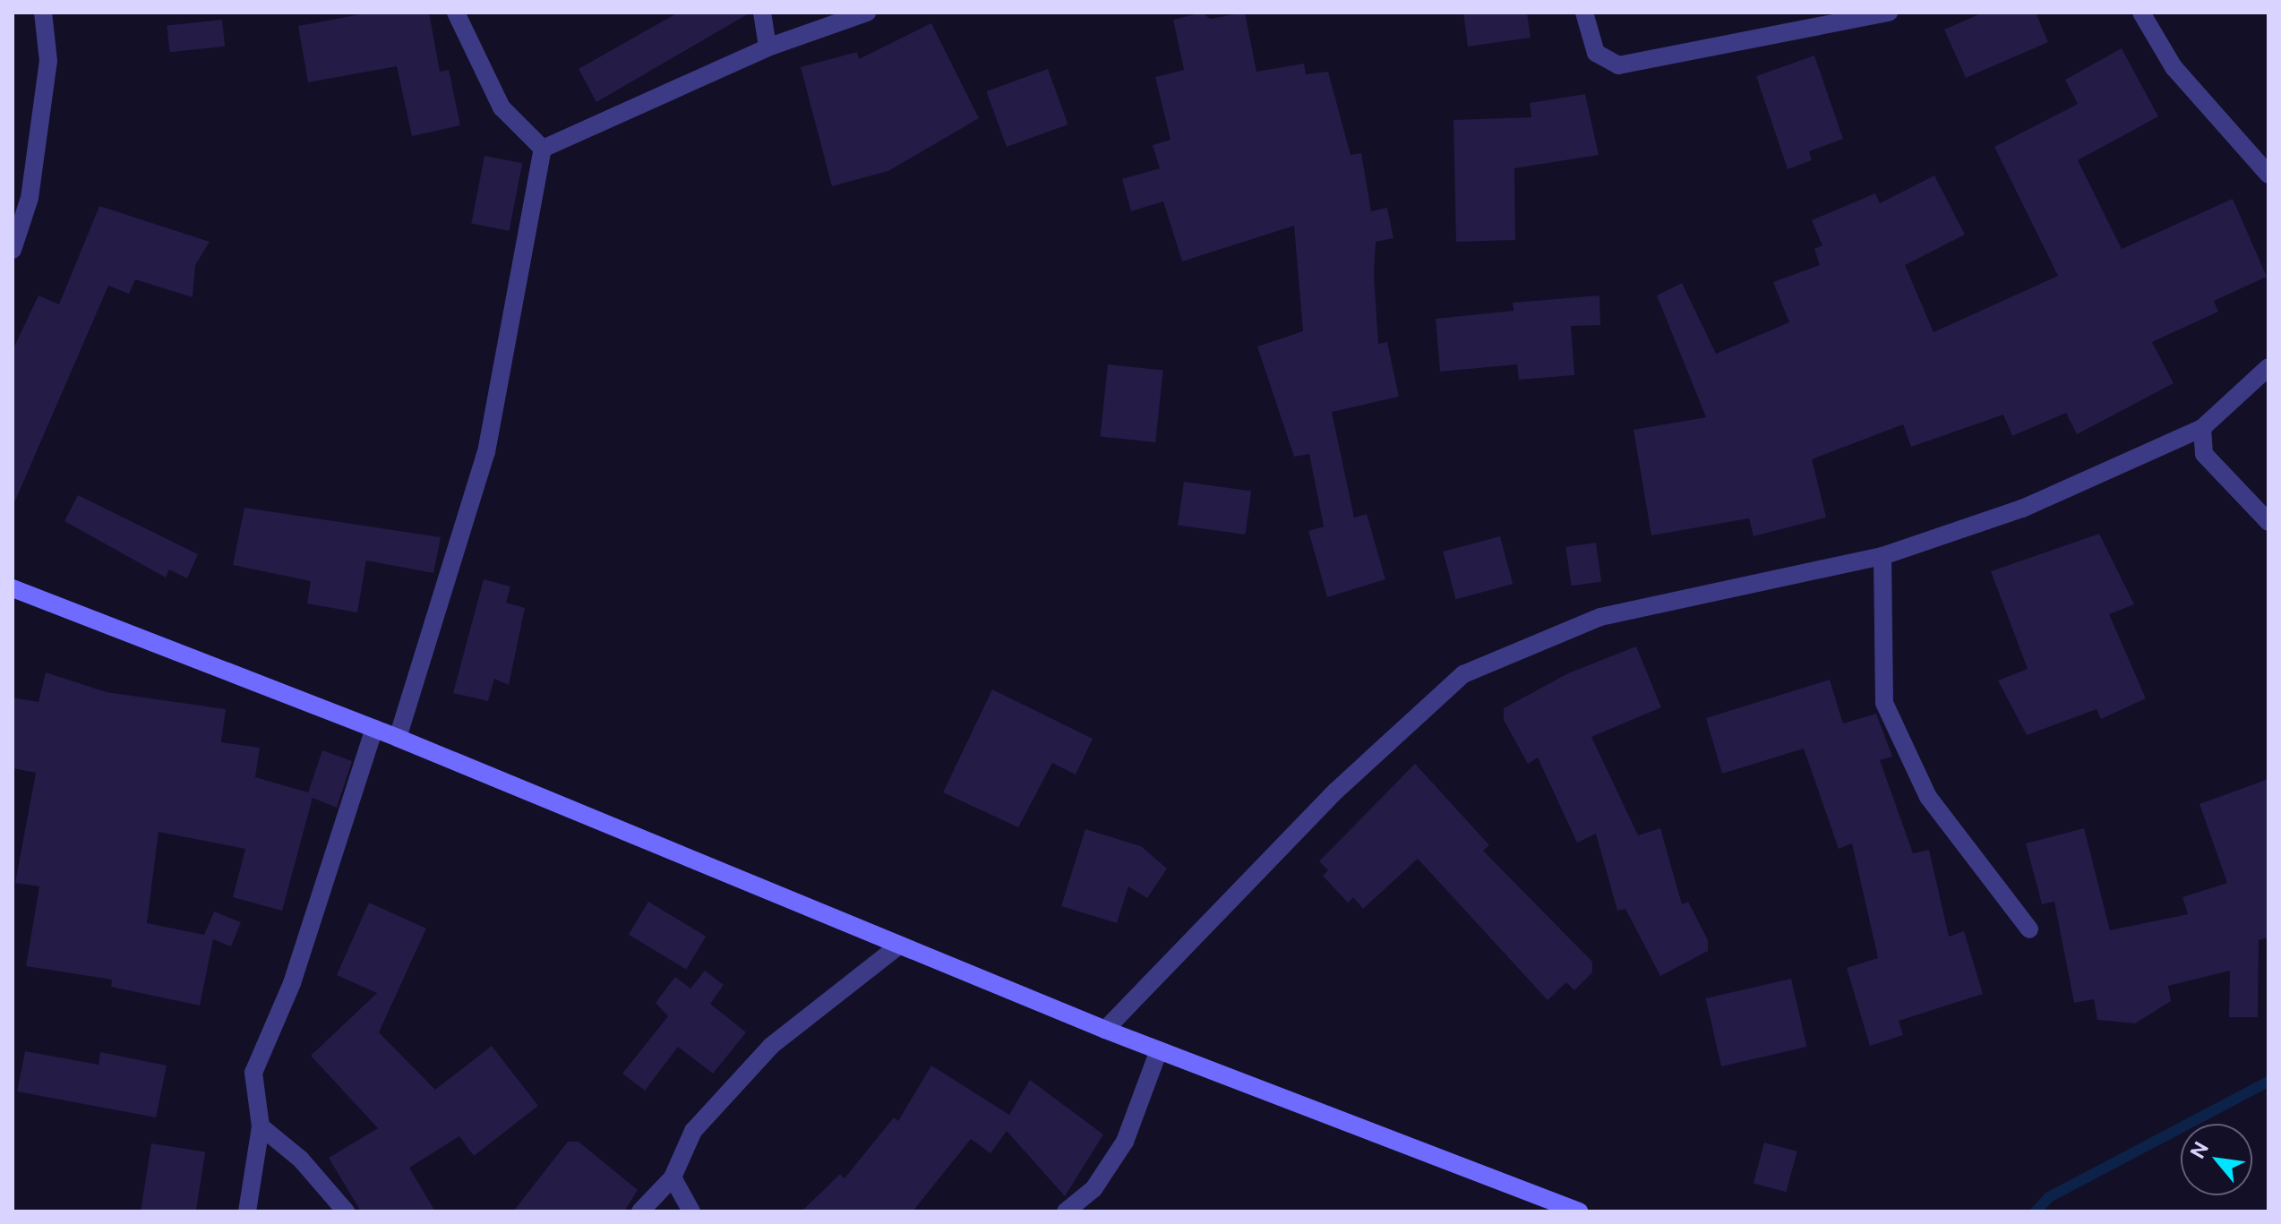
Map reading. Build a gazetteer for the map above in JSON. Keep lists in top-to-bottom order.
{
  "north": "top left"
}
